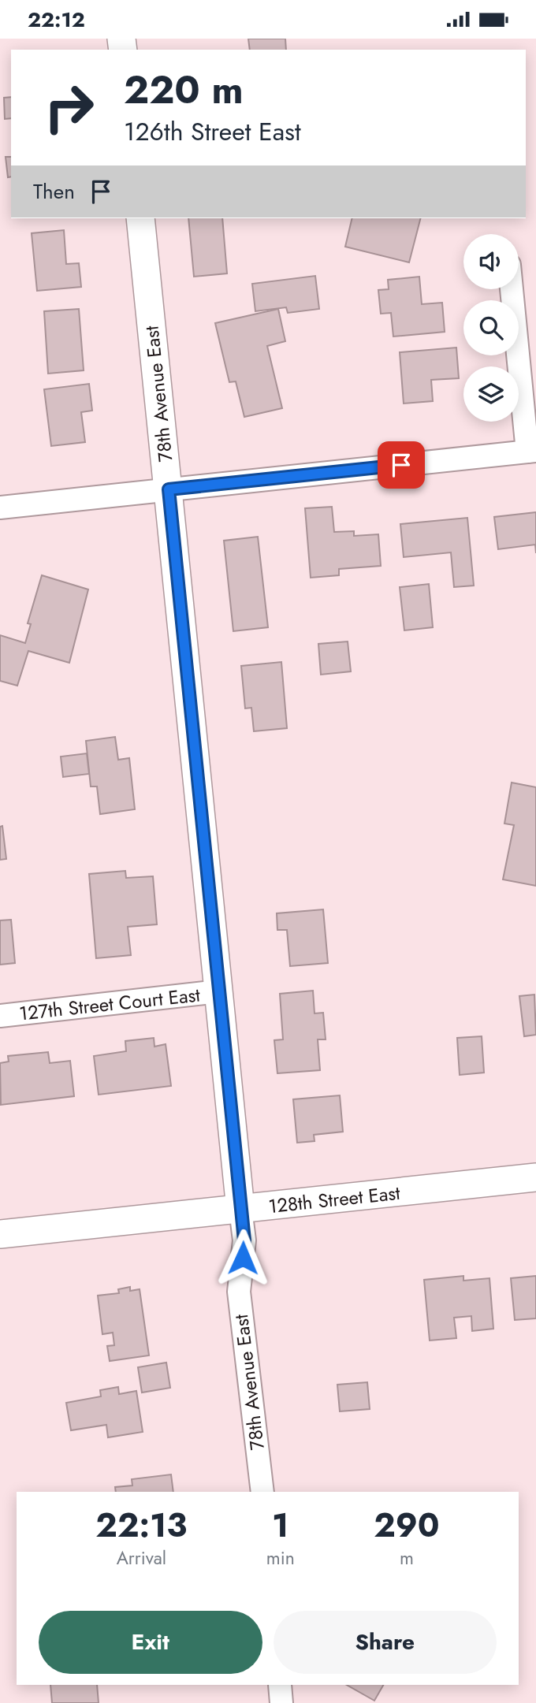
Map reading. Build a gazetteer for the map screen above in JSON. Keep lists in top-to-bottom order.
{
  "streets": {
    "street": ["78th Avenue East", "127th Street Court East", "128th Street East"]
  },
  "crossings": [
    ["78th Avenue East", "127th Street Court East"],
    ["78th Avenue East", "128th Street East"]
  ],
  "page": {
    "status": "22:12",
    "turn": ["220 m", "126th Street East"],
    "then": "Then",
    "eta": [
      "22:13",
      "Arrival",
      "1",
      "min",
      "290",
      "m"
    ],
    "buttons": ["Exit", "Share"]
  }
}
